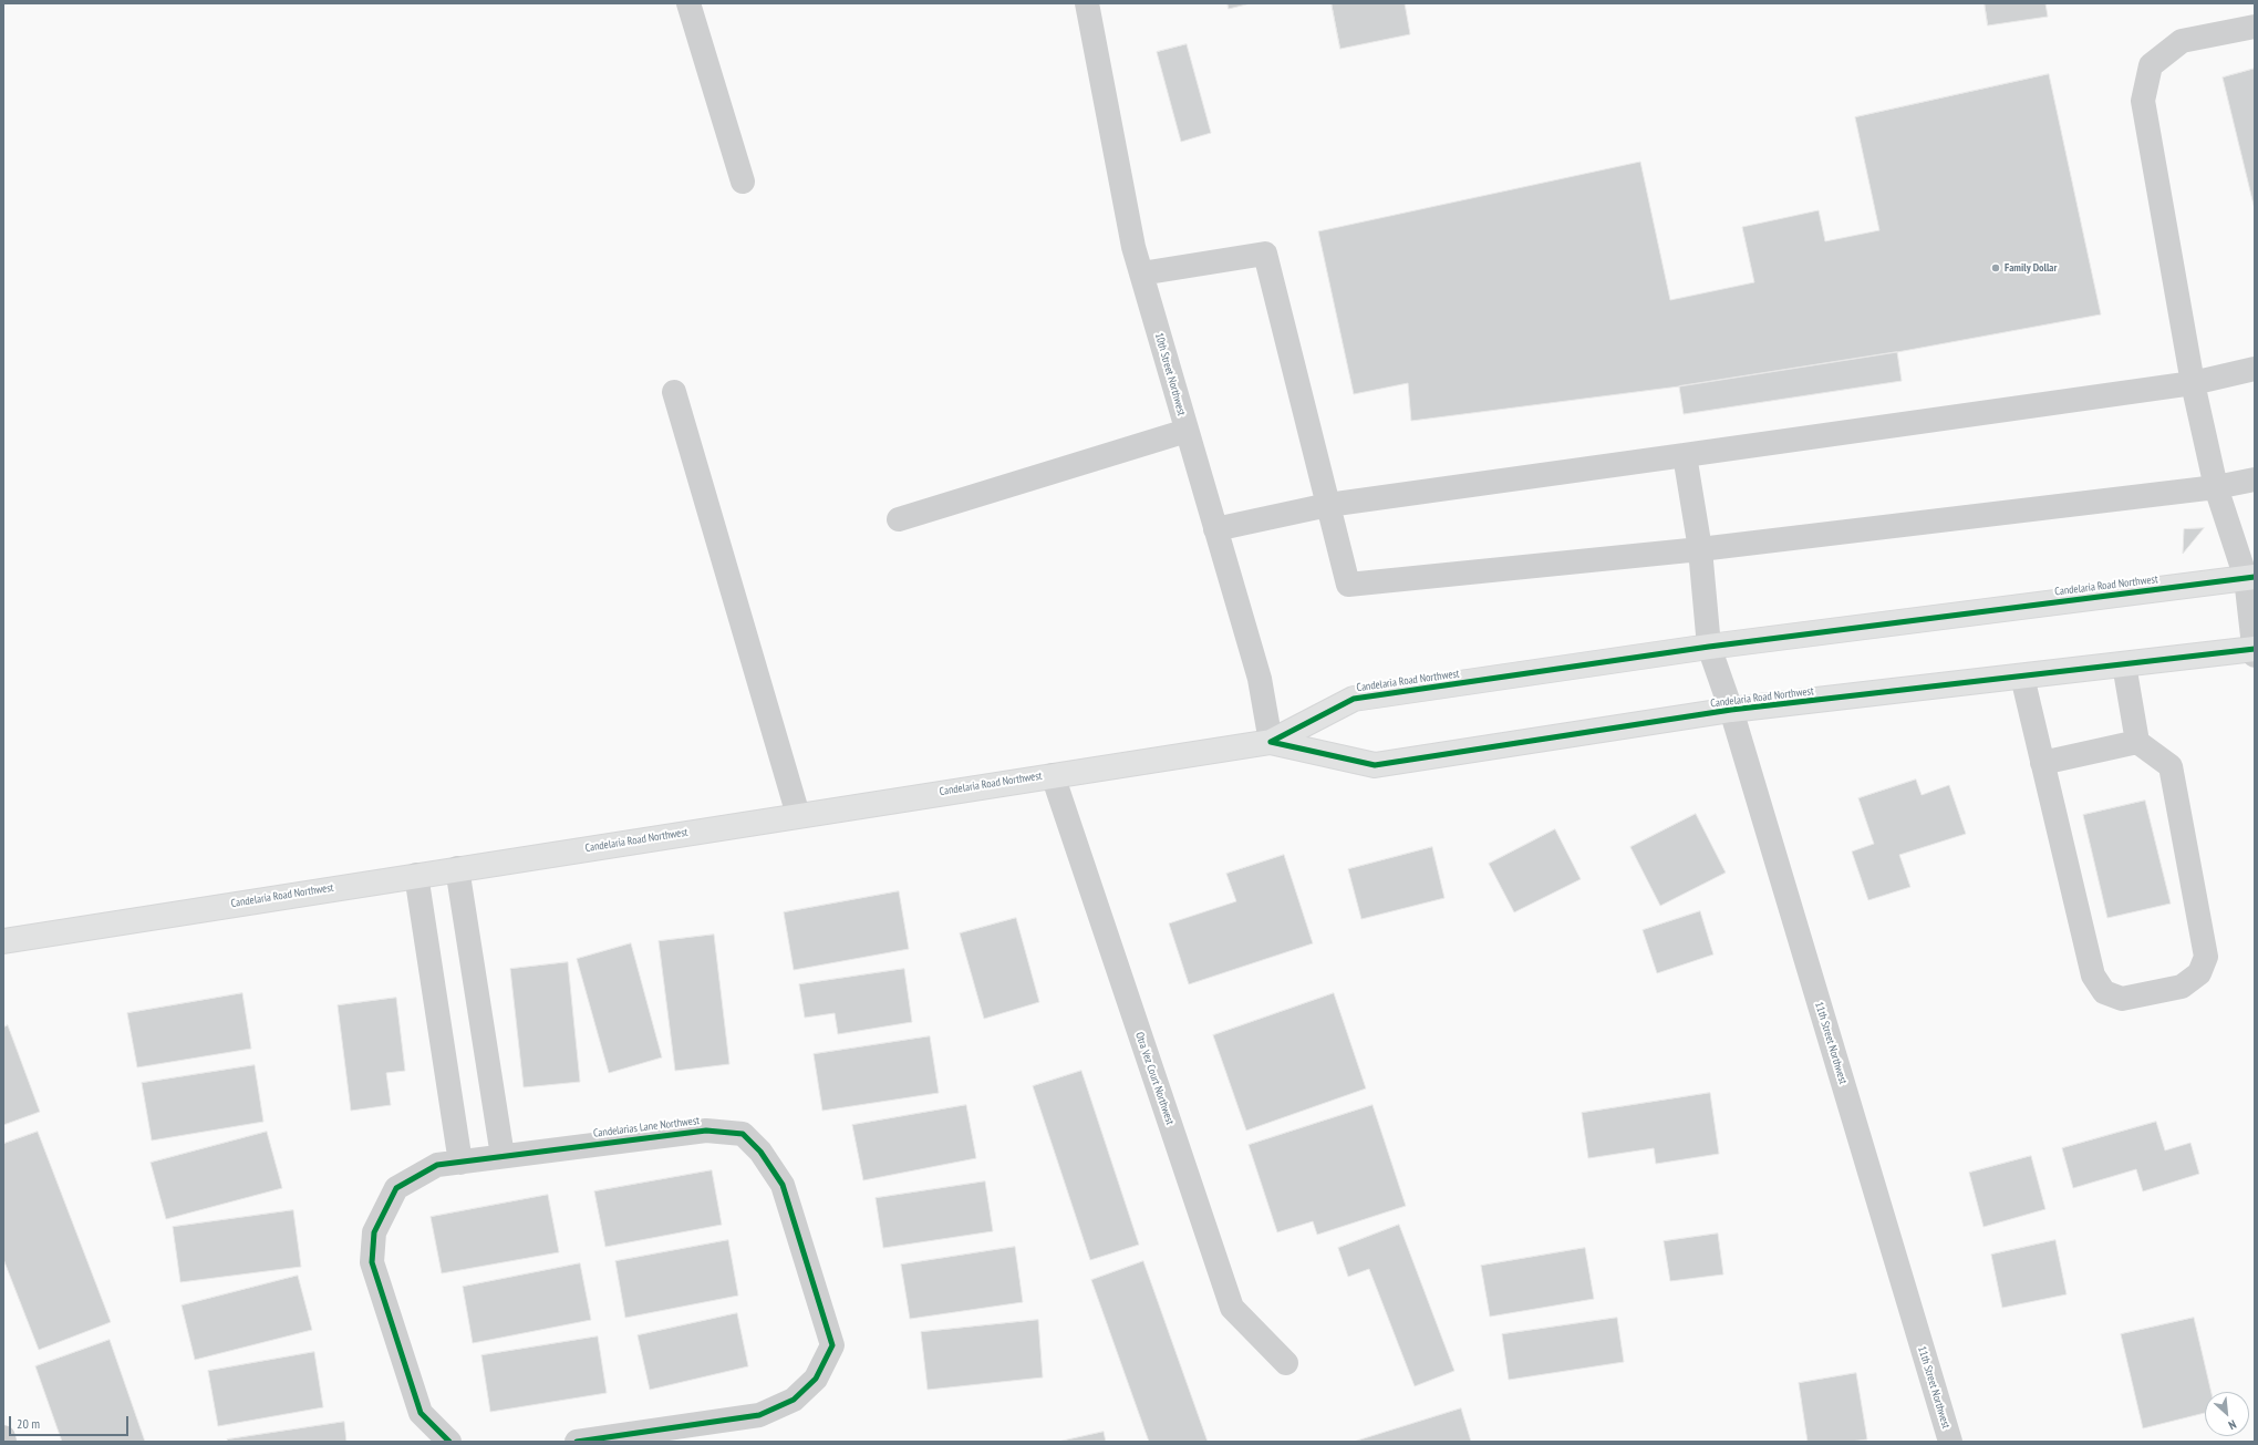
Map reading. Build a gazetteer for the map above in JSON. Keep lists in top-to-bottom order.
{
  "streets": {
    "main road": ["Candelaria Road Northwest"],
    "street": [
      "10th Street Northwest",
      "11th Street Northwest",
      "Otra Vez Court Northwest",
      "Candelarias Lane Northwest"
    ]
  },
  "crossings": [
    ["10th Street Northwest", "Candelaria Road Northwest"],
    ["Candelaria Road Northwest", "11th Street Northwest"],
    ["Candelaria Road Northwest", "Otra Vez Court Northwest"]
  ],
  "places": ["Family Dollar"],
  "scale_bar": "20 m",
  "north": "bottom right"
}
